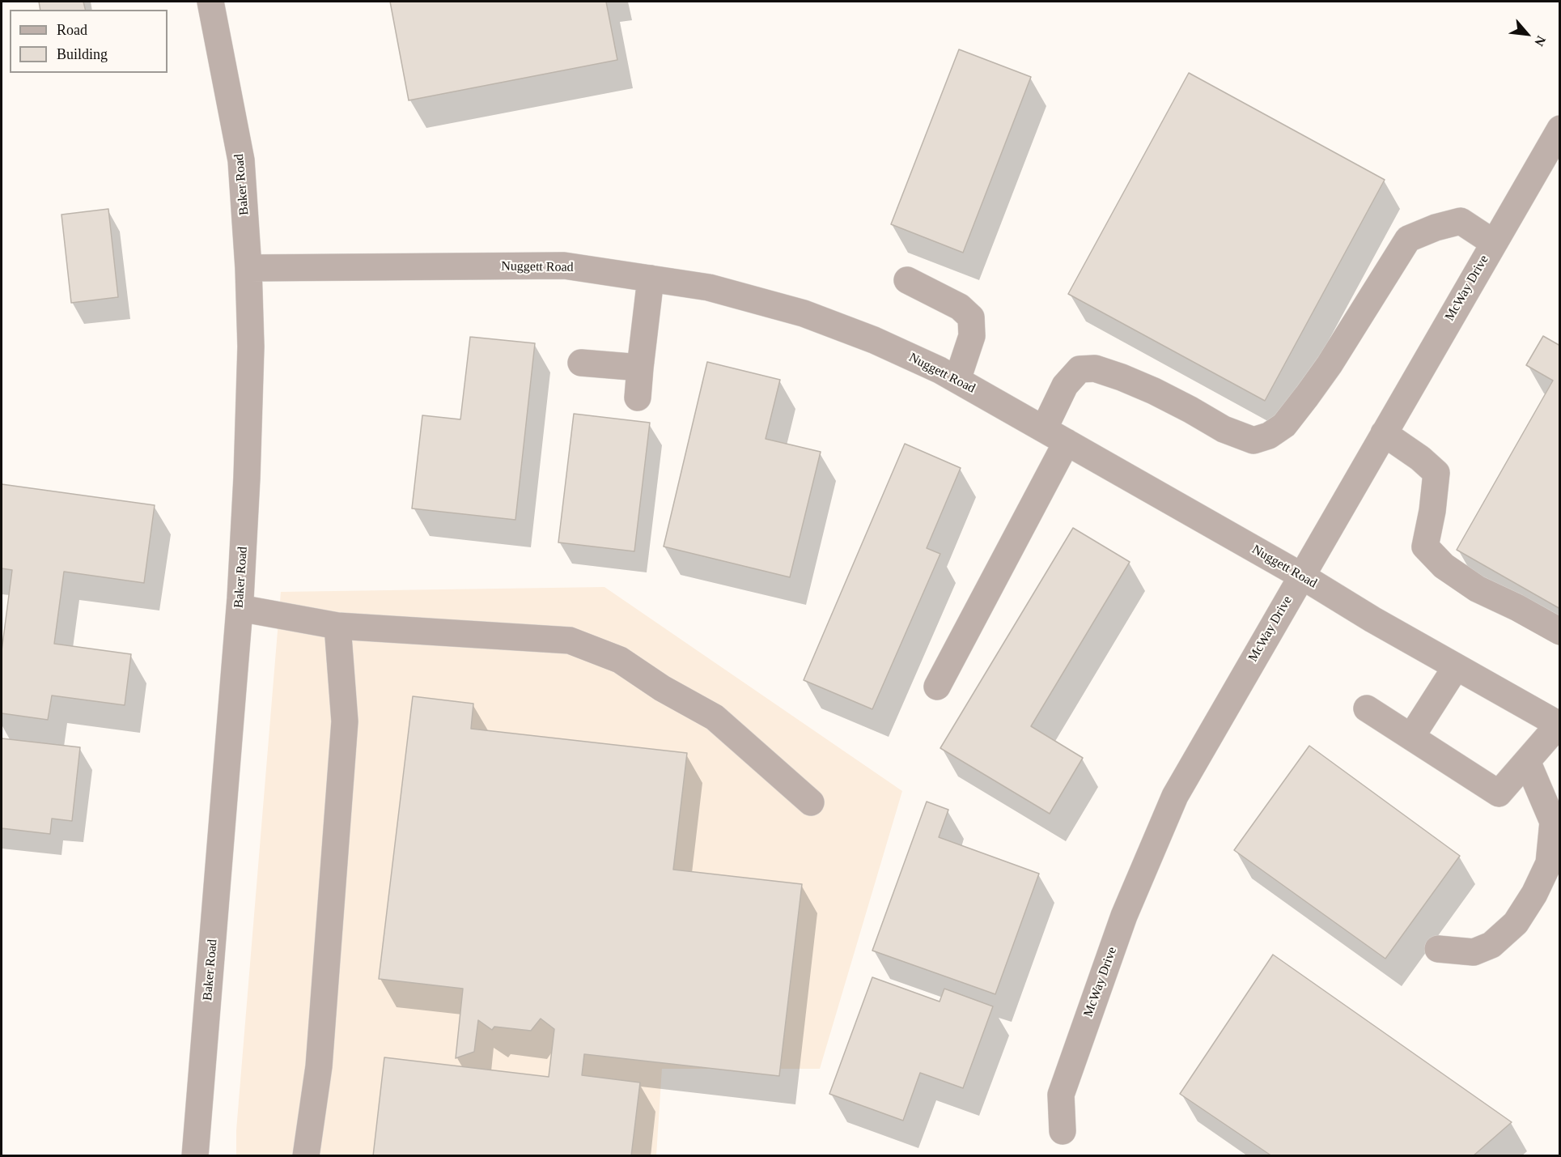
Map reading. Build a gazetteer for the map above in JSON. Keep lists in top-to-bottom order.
{
  "streets": {
    "street": ["Baker Road", "Nuggett Road", "McWay Drive"]
  },
  "crossings": [
    ["Baker Road", "Nuggett Road"],
    ["Nuggett Road", "McWay Drive"]
  ],
  "legend": ["Road", "Building"],
  "north": "bottom right"
}
